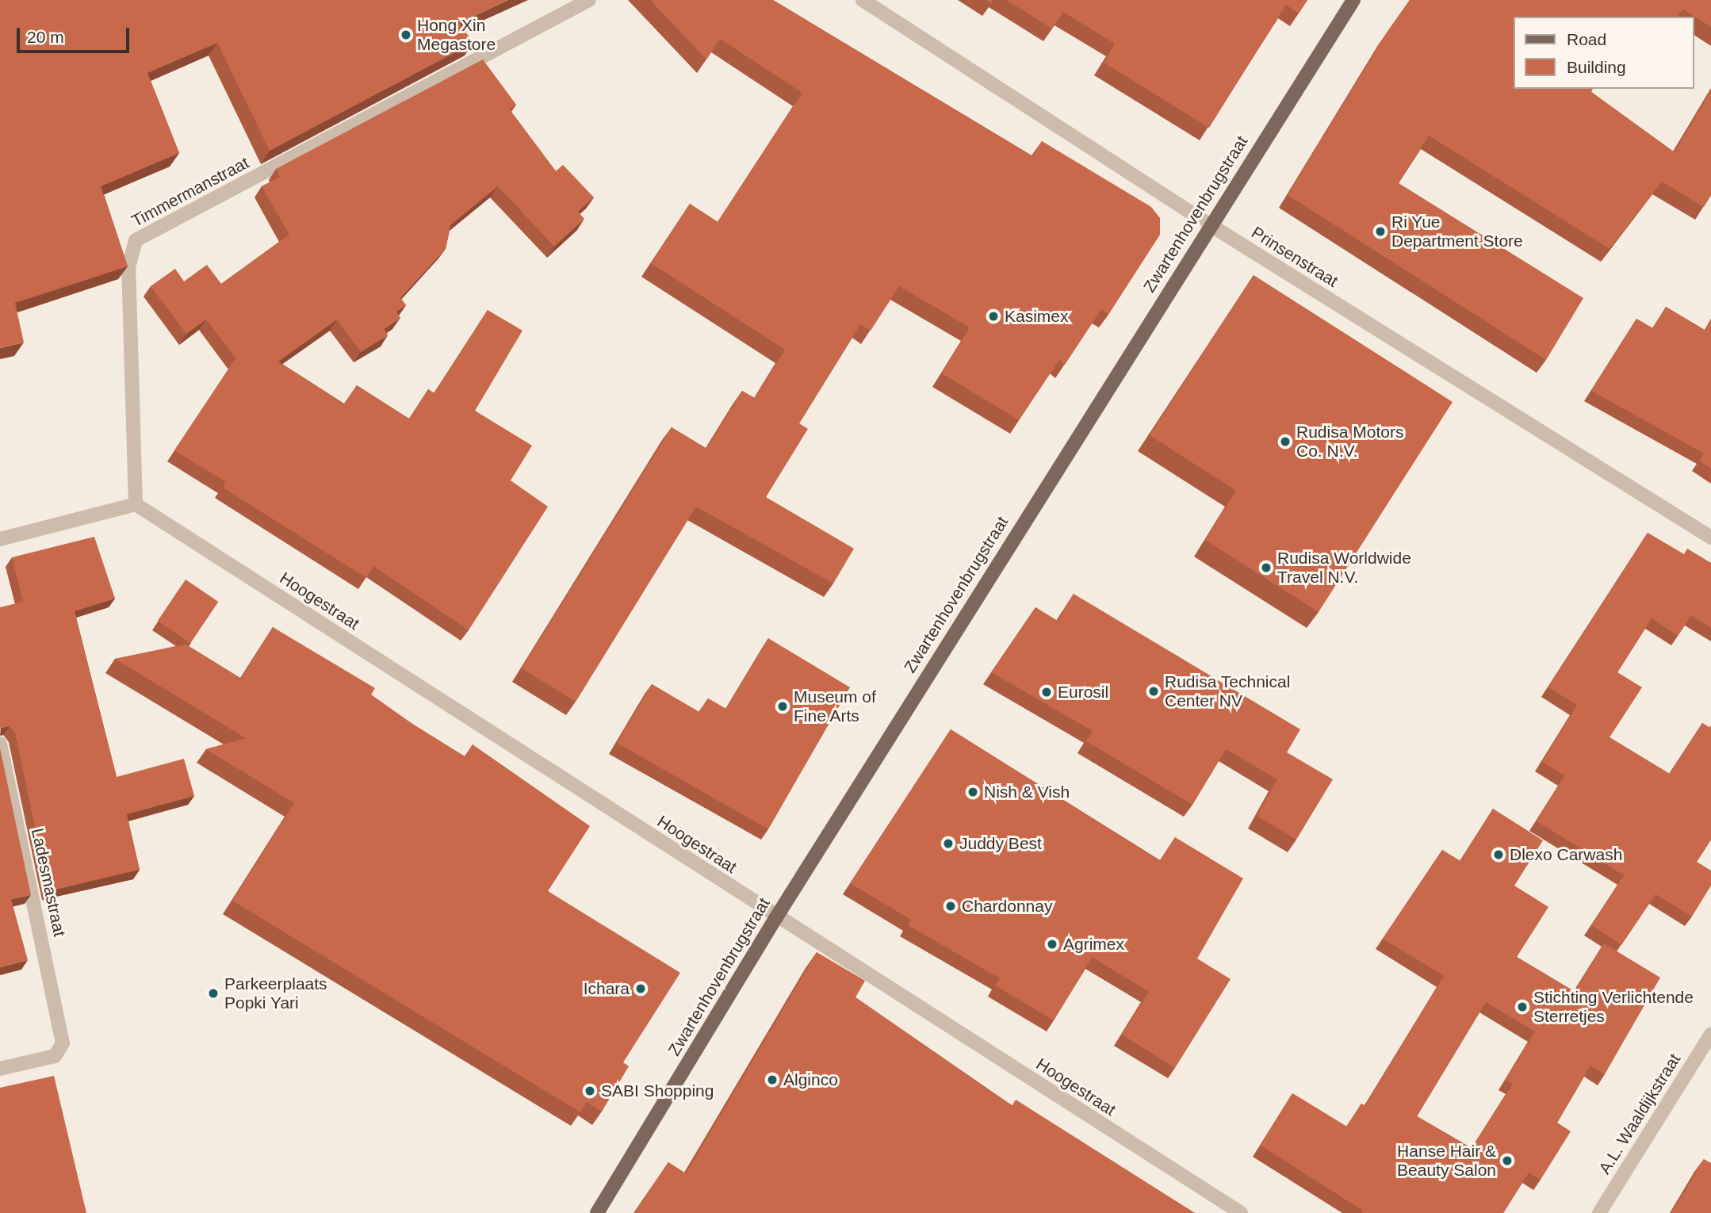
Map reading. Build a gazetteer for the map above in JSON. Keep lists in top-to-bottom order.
{
  "streets": {
    "main road": ["Zwartenhovenbrugstraat"],
    "street": [
      "Timmermanstraat",
      "Prinsenstraat",
      "Hoogestraat",
      "Ladesmastraat",
      "A.L. Waaldijkstraat"
    ]
  },
  "crossings": [
    ["Timmermanstraat", "Hoogestraat"],
    ["Zwartenhovenbrugstraat", "Prinsenstraat"],
    ["Zwartenhovenbrugstraat", "Hoogestraat"]
  ],
  "places": [
    "Hong Xin Megastore",
    "Ri Yue Department Store",
    "Kasimex",
    "Rudisa Motors Co. N.V.",
    "Rudisa Worldwide Travel N.V.",
    "Rudisa Technical Center NV",
    "Eurosil",
    "Museum of Fine Arts",
    "Nish & Vish",
    "Juddy Best",
    "Dlexo Carwash",
    "Chardonnay",
    "Agrimex",
    "Ichara",
    "Parkeerplaats Popki Yari",
    "Stichting Verlichtende Sterretjes",
    "Alginco",
    "SABI Shopping",
    "Hanse Hair & Beauty Salon"
  ],
  "legend": ["Road", "Building"],
  "scale_bar": "20 m"
}
